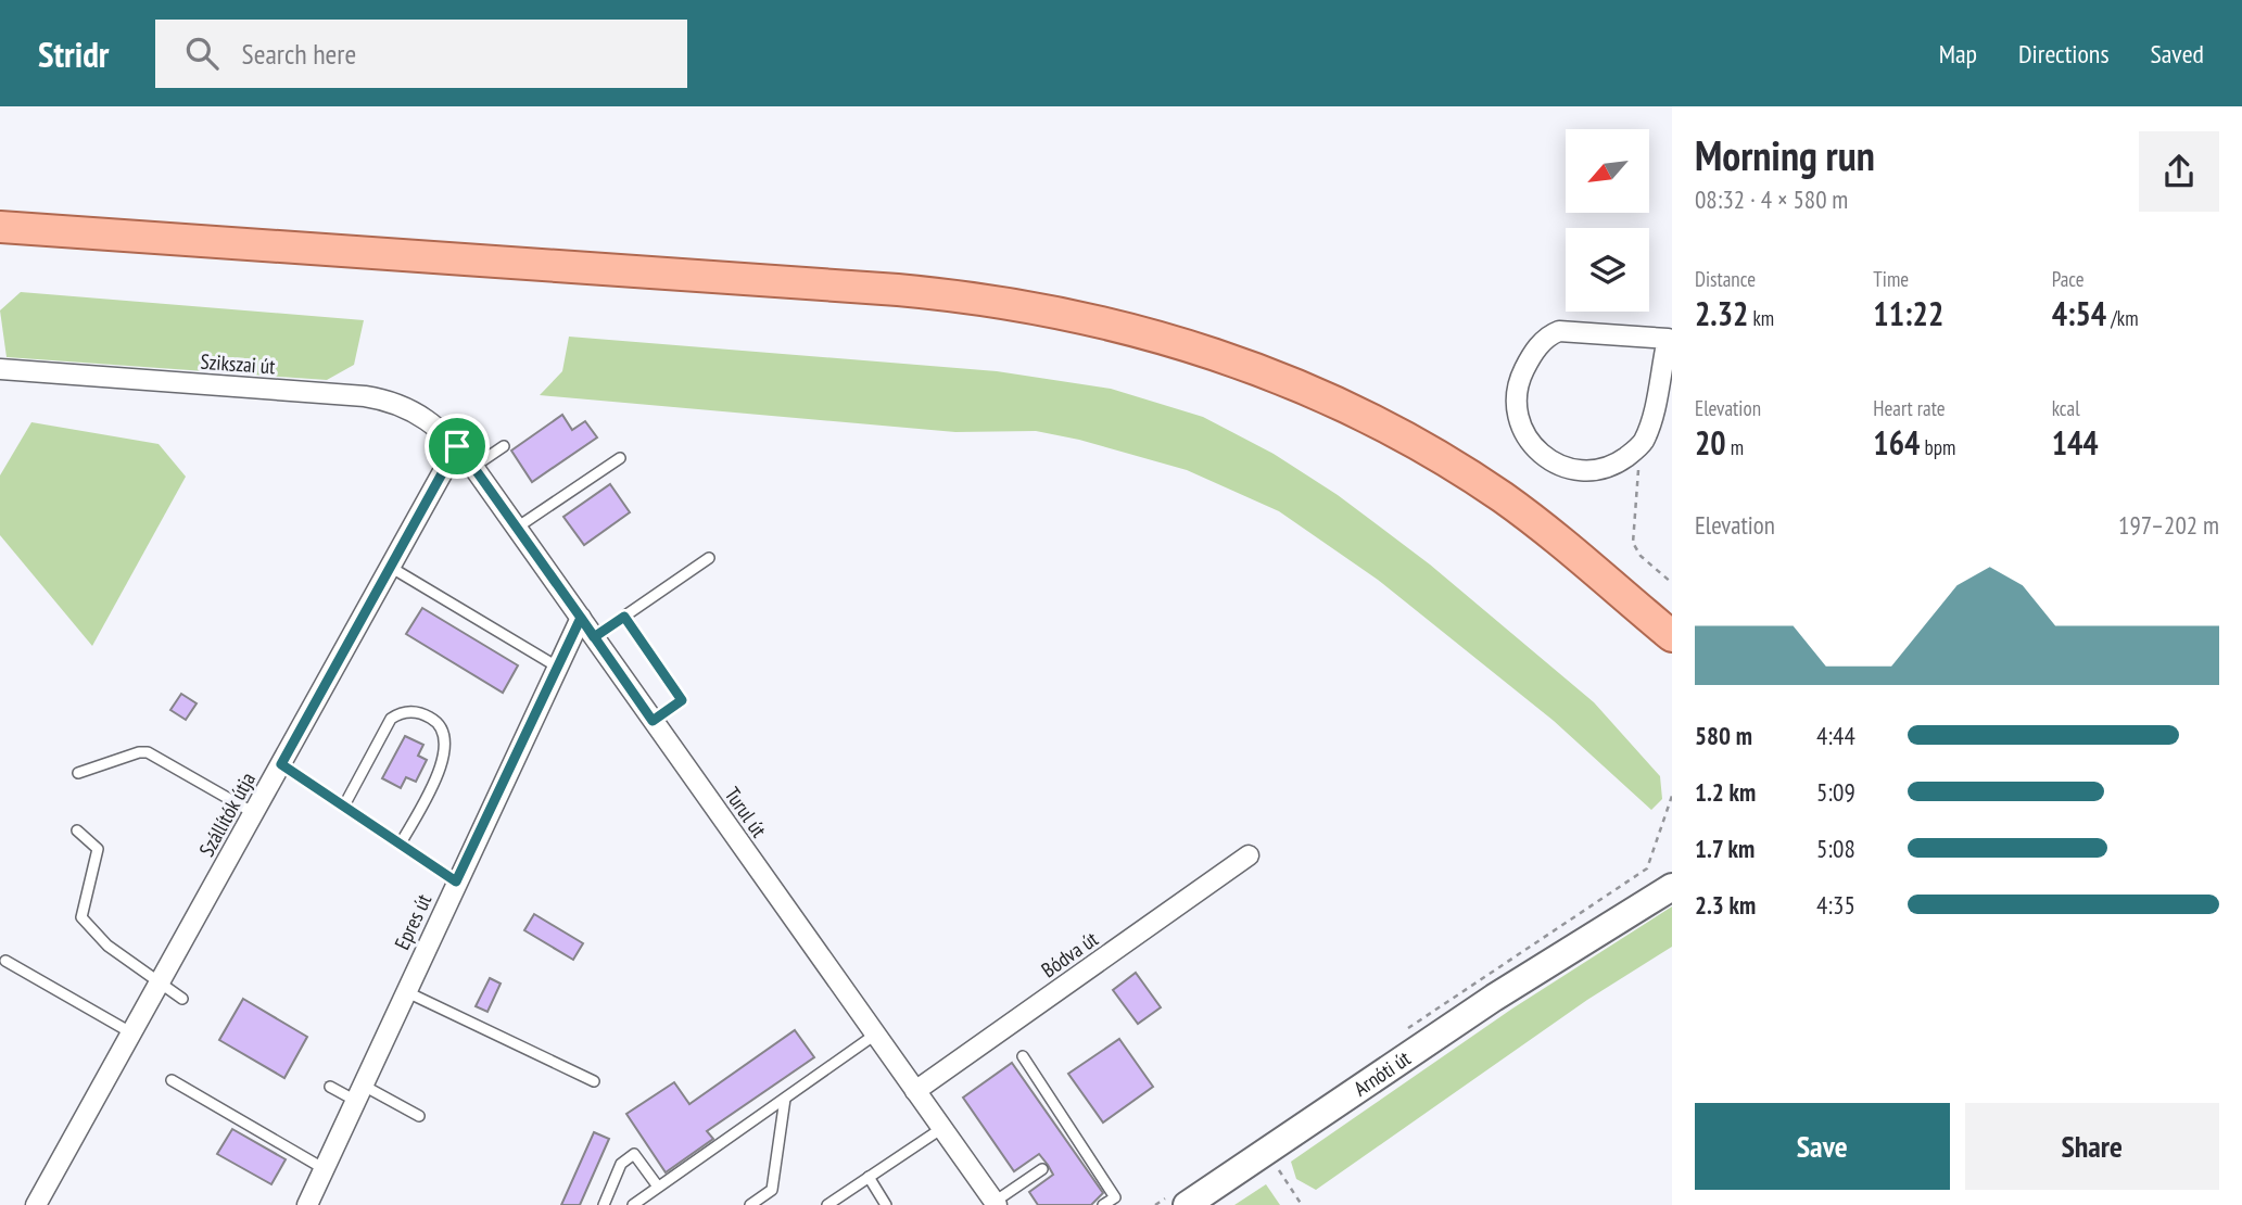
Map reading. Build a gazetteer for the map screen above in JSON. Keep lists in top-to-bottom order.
{
  "streets": {
    "main road": ["Arnóti út"],
    "street": [
      "Szikszai út",
      "Turul út",
      "Szállítók útja",
      "Epres út",
      "Bódva út"
    ]
  },
  "crossings": [
    ["Szikszai út", "Turul út"],
    ["Szikszai út", "Szállítók útja"],
    ["Turul út", "Szállítók útja"],
    ["Turul út", "Epres út"],
    ["Turul út", "Bódva út"]
  ],
  "north": "bottom left",
  "page": {
    "header": "Stridr",
    "search": "Search here",
    "nav": ["Map", "Directions", "Saved"],
    "heading": ["Morning run", "08:32 · 4 × 580 m"],
    "stats": [
      ["Distance", "2.32 km"],
      ["Time", "11:22"],
      ["Pace", "4:54 /km"],
      ["Elevation", "20 m"],
      ["Heart rate", "164 bpm"],
      ["kcal", "144"]
    ],
    "chart": ["Elevation", "197–202 m"],
    "list": [
      {
        "name": "580 m",
        "note": "4:44"
      },
      {
        "name": "1.2 km",
        "note": "5:09"
      },
      {
        "name": "1.7 km",
        "note": "5:08"
      },
      {
        "name": "2.3 km",
        "note": "4:35"
      }
    ],
    "buttons": ["Save", "Share"]
  }
}
